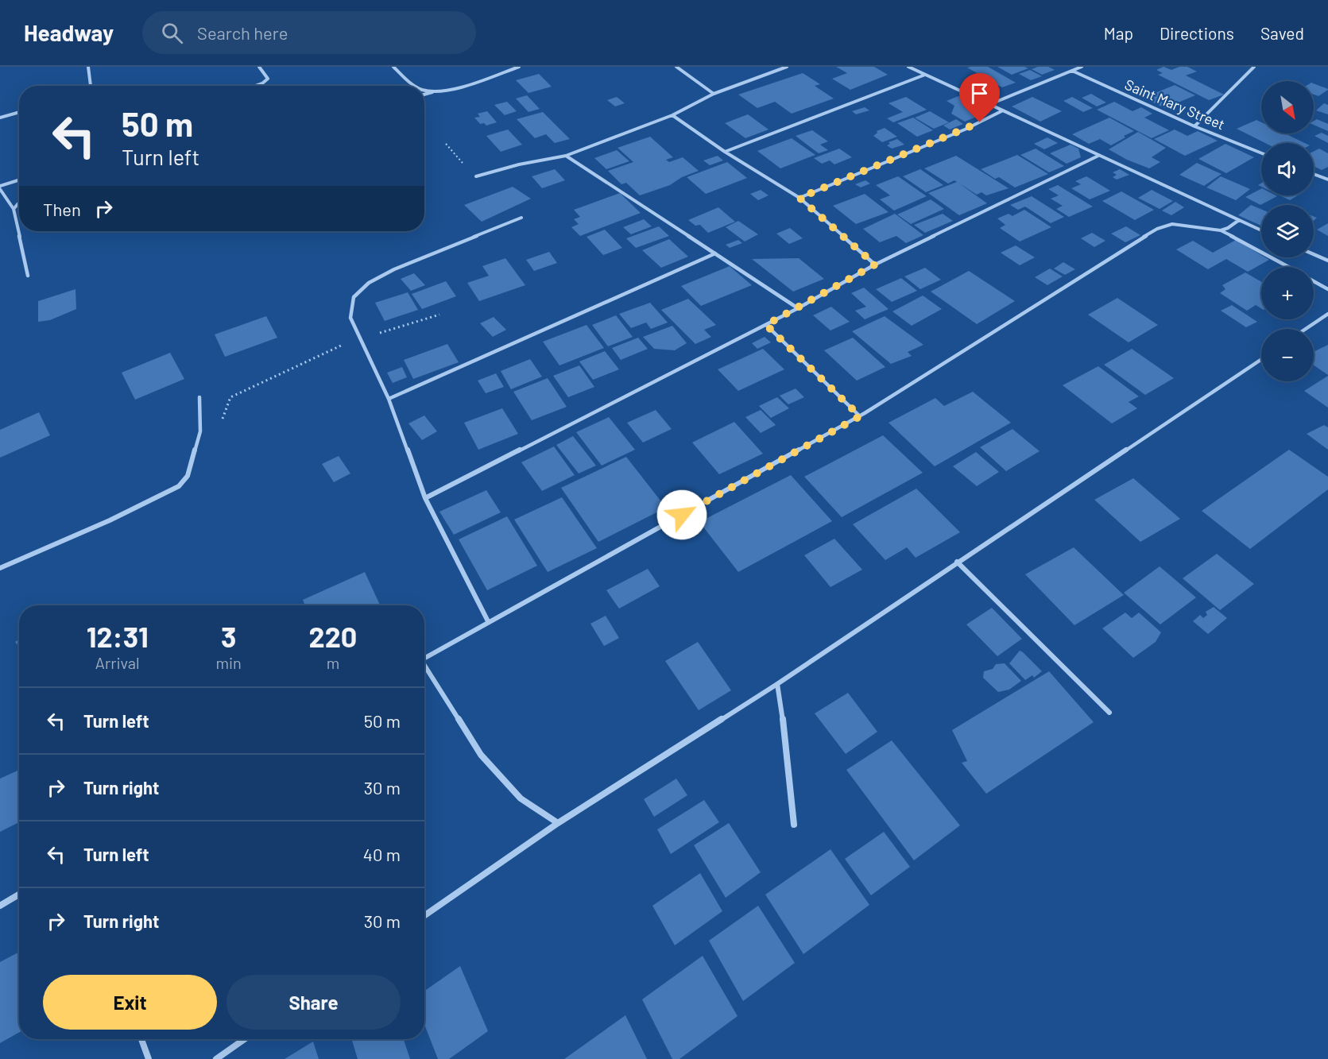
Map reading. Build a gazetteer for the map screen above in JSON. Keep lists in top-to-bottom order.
{
  "streets": {
    "street": ["Saint Mary Street"]
  },
  "north": "bottom right",
  "page": {
    "header": "Headway",
    "search": "Search here",
    "nav": ["Map", "Directions", "Saved"],
    "map_buttons": ["+", "−"],
    "turn": ["50 m", "Turn left"],
    "then": "Then",
    "eta": [
      "12:31",
      "Arrival",
      "3",
      "min",
      "220",
      "m"
    ],
    "list": [
      {
        "name": "Turn left",
        "value": "50 m"
      },
      {
        "name": "Turn right",
        "value": "30 m"
      },
      {
        "name": "Turn left",
        "value": "40 m"
      },
      {
        "name": "Turn right",
        "value": "30 m"
      }
    ],
    "buttons": ["Exit", "Share"]
  }
}
